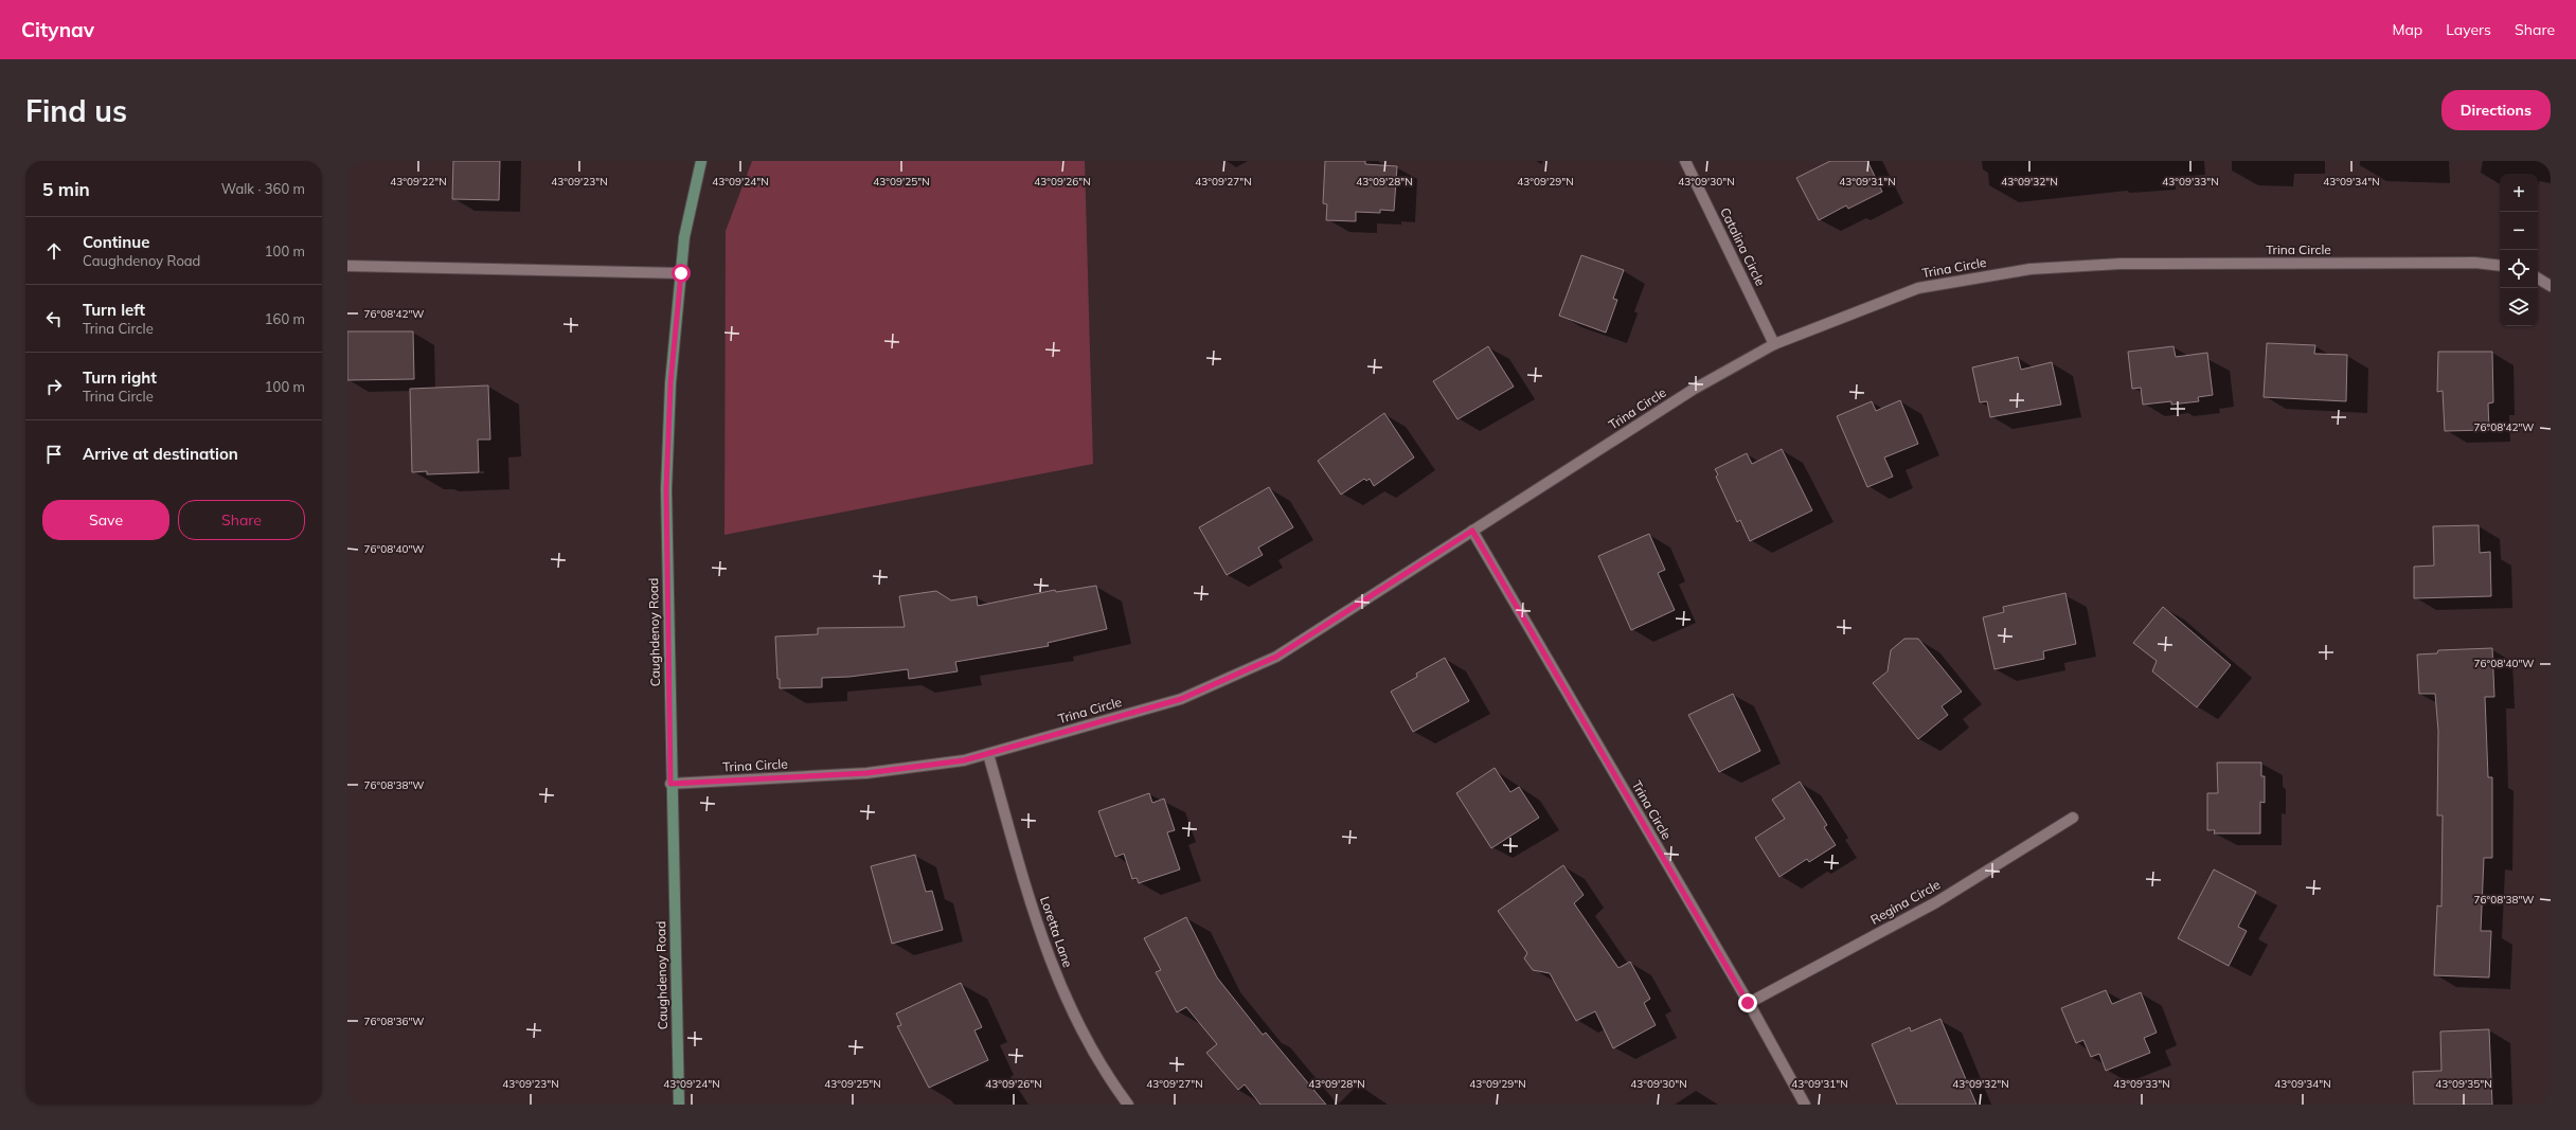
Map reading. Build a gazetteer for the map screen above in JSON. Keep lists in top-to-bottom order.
{
  "streets": {
    "street": [
      "Catalina Circle",
      "Trina Circle",
      "Caughdenoy Road",
      "Regina Circle",
      "Loretta Lane"
    ]
  },
  "crossings": [
    ["Catalina Circle", "Trina Circle"],
    ["Trina Circle", "Caughdenoy Road"],
    ["Trina Circle", "Regina Circle"],
    ["Trina Circle", "Loretta Lane"]
  ],
  "page": {
    "header": "Citynav",
    "nav": ["Map", "Layers", "Share"],
    "buttons": [
      "Directions",
      ["Save", "Share"]
    ],
    "title": "Find us",
    "heading": ["5 min", "Walk · 360 m"],
    "map_buttons": ["+", "−"],
    "list": [
      ["Continue", "Caughdenoy Road", "100 m"],
      ["Turn left", "Trina Circle", "160 m"],
      ["Turn right", "Trina Circle", "100 m"],
      "Arrive at destination"
    ]
  },
  "coordinates": [
    "43°09'22\"N",
    "43°09'23\"N",
    "43°09'24\"N",
    "43°09'25\"N",
    "43°09'26\"N",
    "43°09'27\"N",
    "43°09'28\"N",
    "43°09'29\"N",
    "43°09'30\"N",
    "43°09'31\"N",
    "43°09'32\"N",
    "43°09'33\"N",
    "43°09'34\"N",
    "76°08'42\"W",
    "76°08'40\"W",
    "76°08'38\"W",
    "76°08'36\"W",
    "43°09'35\"N"
  ]
}
